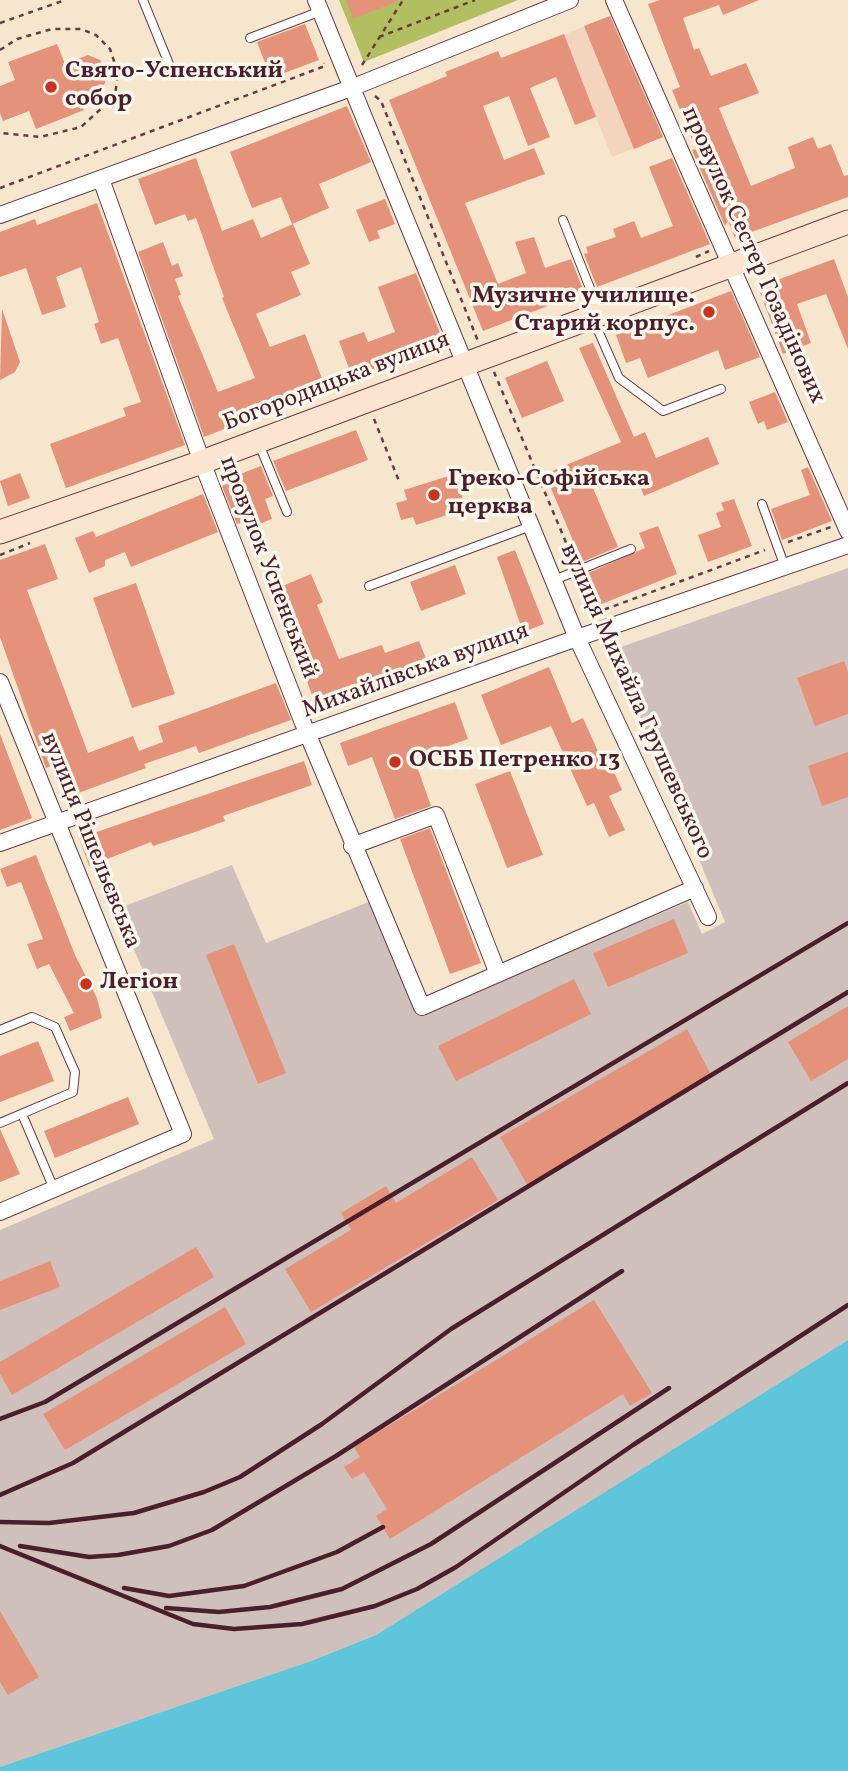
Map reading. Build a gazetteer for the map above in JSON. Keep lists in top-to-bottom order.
{
  "streets": {
    "street": [
      "провулок Сестер Гозадінових",
      "Богородицька вулиця",
      "провулок Успенський",
      "Михайлівська вулиця",
      "вулиця Михайла Грушевського",
      "вулиця Рішельєвська"
    ]
  },
  "crossings": [
    ["провулок Сестер Гозадінових", "Богородицька вулиця"],
    ["Богородицька вулиця", "провулок Успенський"],
    ["Богородицька вулиця", "вулиця Михайла Грушевського"],
    ["провулок Успенський", "Михайлівська вулиця"],
    ["Михайлівська вулиця", "вулиця Михайла Грушевського"],
    ["Михайлівська вулиця", "вулиця Рішельєвська"]
  ],
  "places": [
    "Свято-Успенський собор",
    "Музичне училище. Старий корпус.",
    "Греко-Софійська церква",
    "ОСББ Петренко 13",
    "Легіон"
  ]
}
